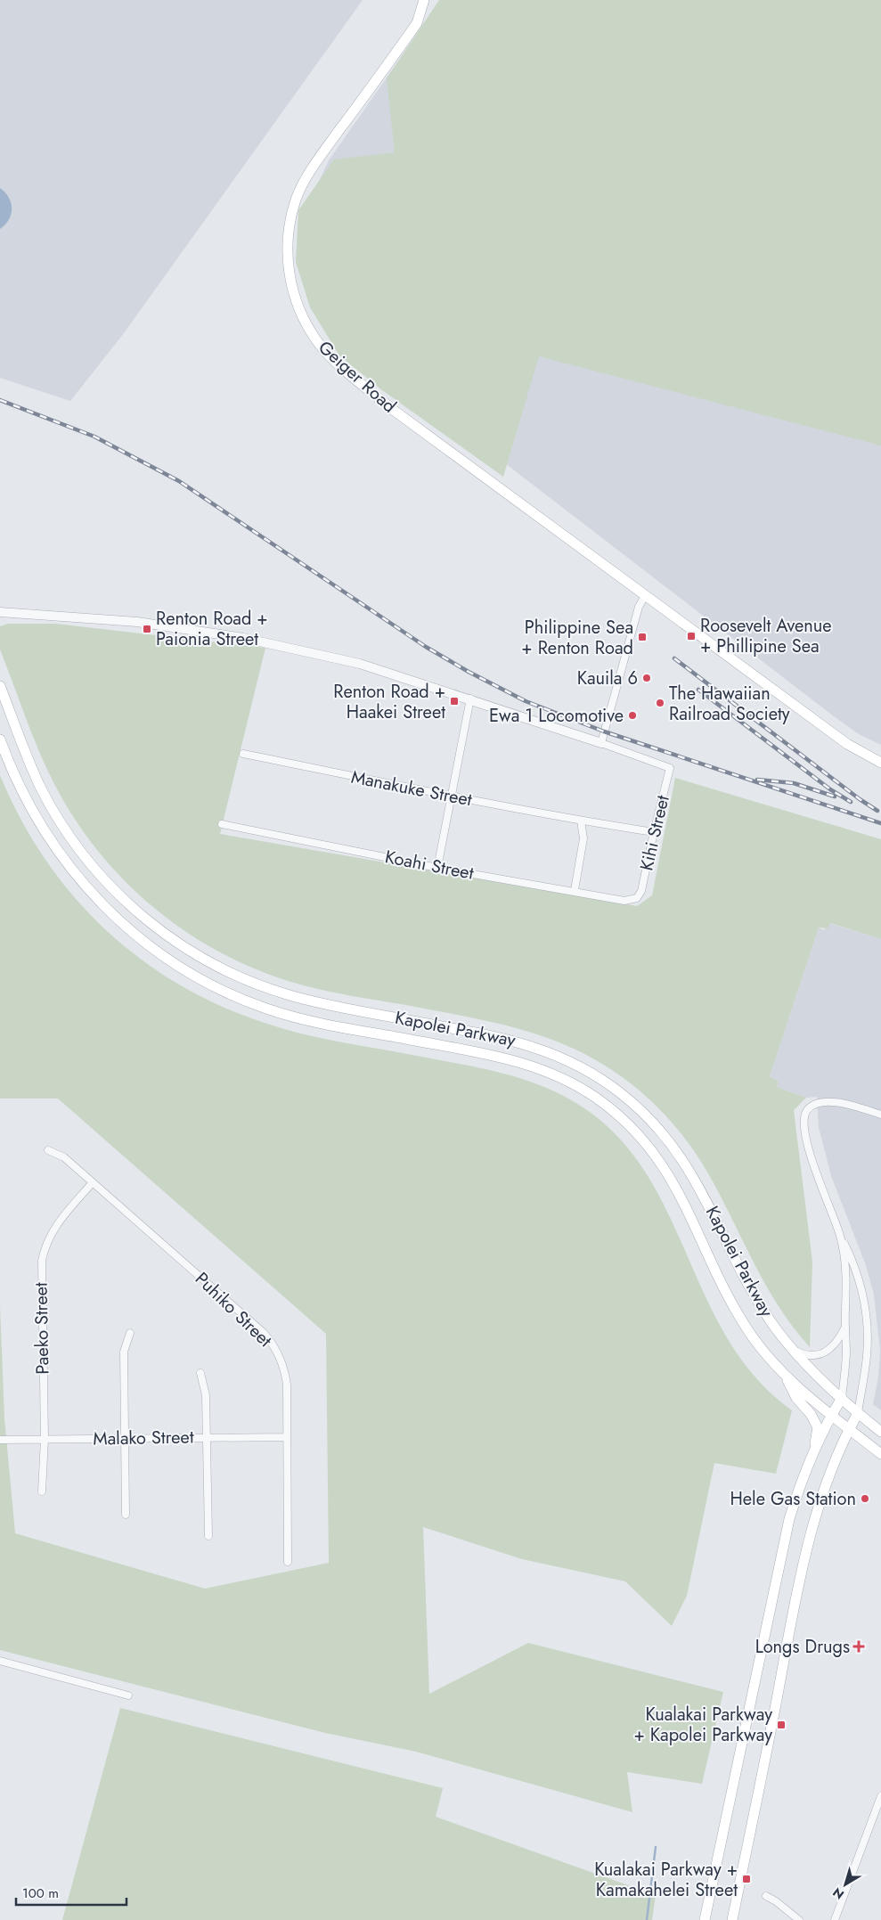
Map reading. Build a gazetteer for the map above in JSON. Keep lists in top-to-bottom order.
{
  "streets": {
    "main road": ["Geiger Road", "Kapolei Parkway"],
    "street": [
      "Manakuke Street",
      "Kihi Street",
      "Koahi Street",
      "Puhiko Street",
      "Paeko Street",
      "Malako Street"
    ]
  },
  "crossings": [
    ["Manakuke Street", "Kihi Street"],
    ["Kihi Street", "Koahi Street"],
    ["Puhiko Street", "Paeko Street"],
    ["Puhiko Street", "Malako Street"],
    ["Paeko Street", "Malako Street"]
  ],
  "places": {
    "transit": [
      "Renton Road + Paionia Street",
      "Roosevelt Avenue + Phillipine Sea",
      "Philippine Sea + Renton Road",
      "Renton Road + Haakei Street",
      "Kualakai Parkway + Kapolei Parkway",
      "Kualakai Parkway + Kamakahelei Street"
    ],
    "other": [
      "Kauila 6",
      "The Hawaiian Railroad Society",
      "Ewa 1 Locomotive",
      "Hele Gas Station"
    ],
    "health": ["Longs Drugs"]
  },
  "scale_bar": "100 m",
  "north": "bottom left"
}
